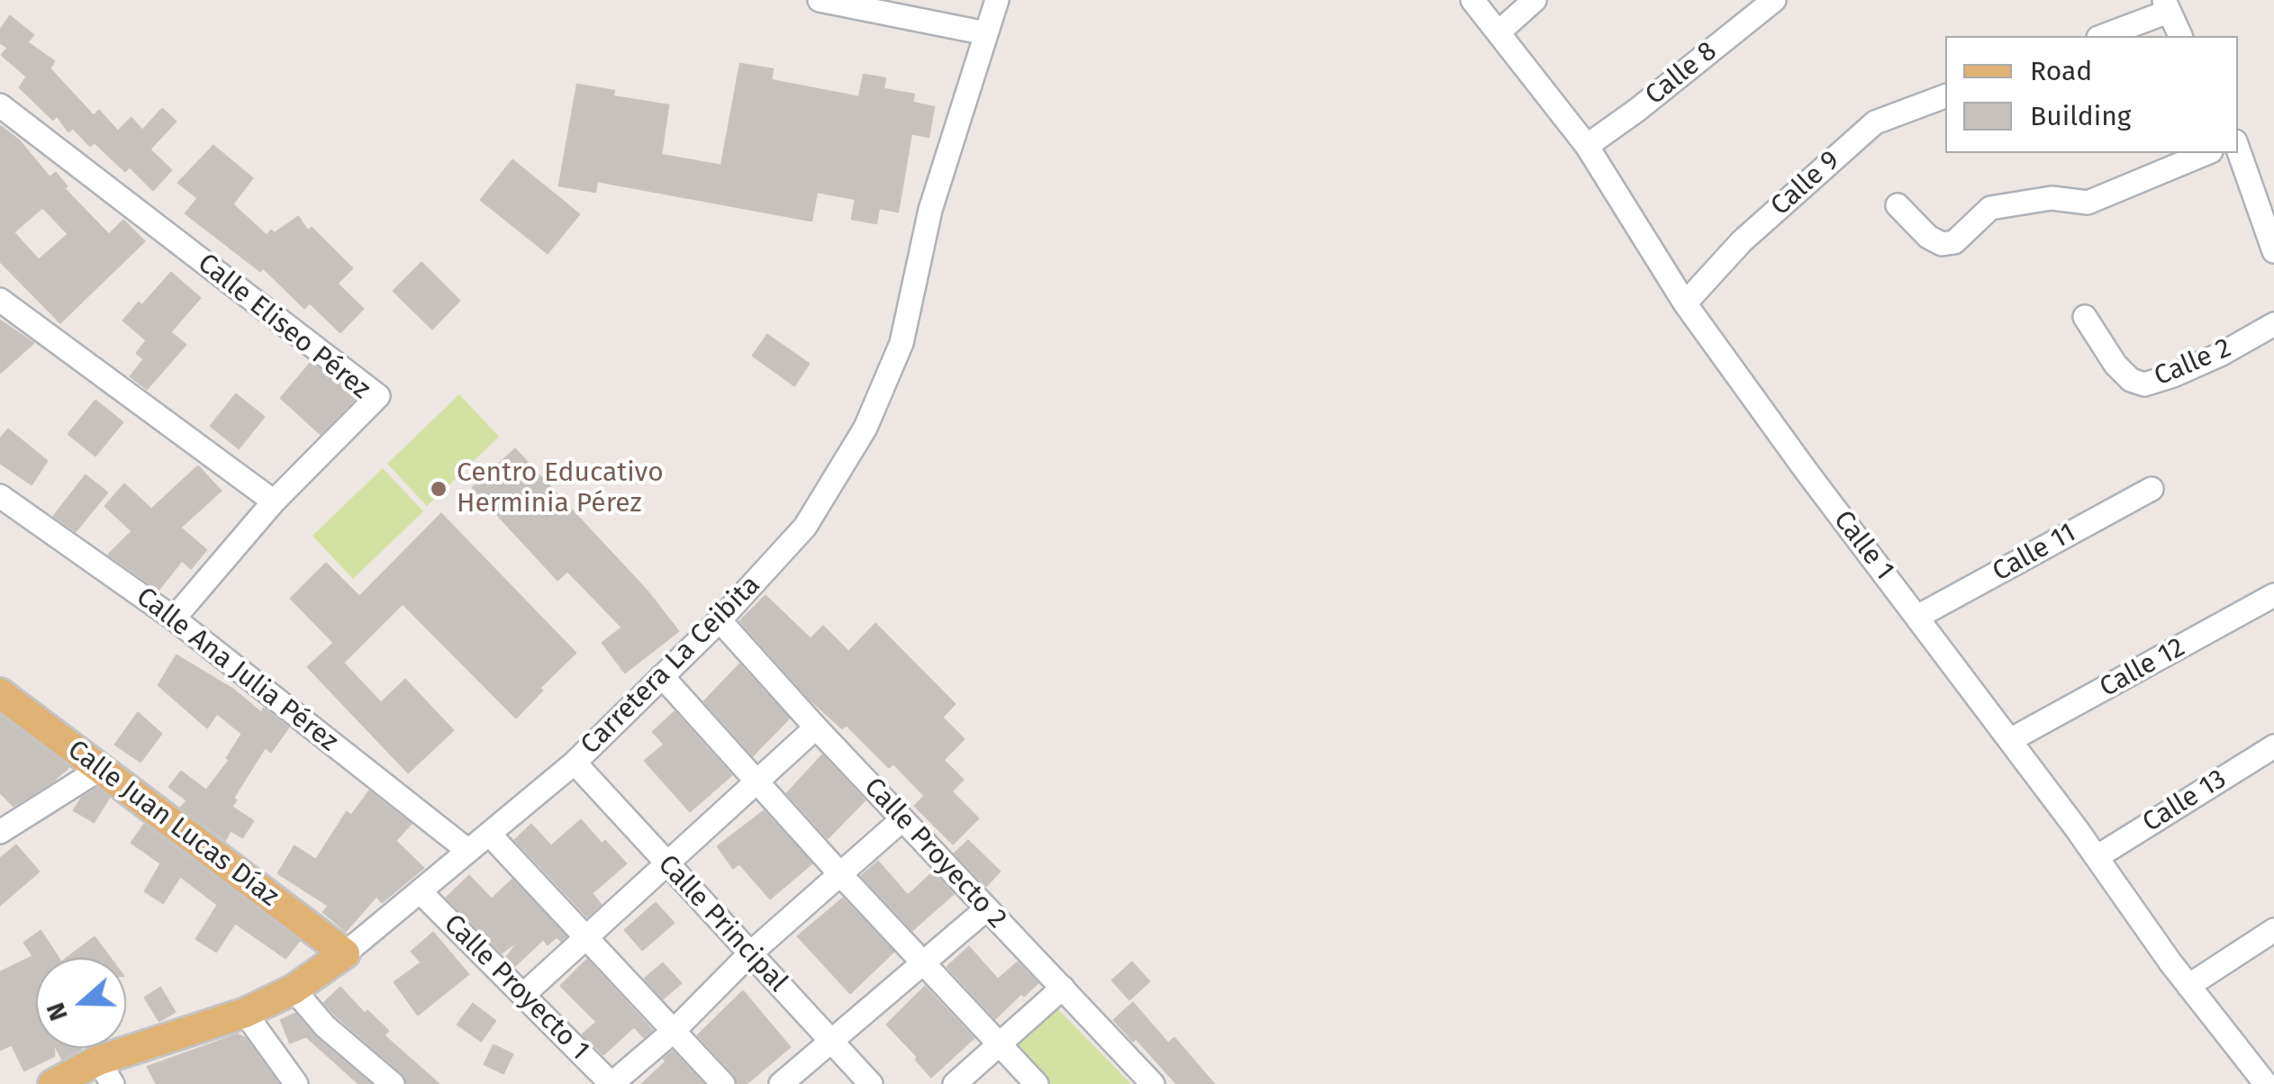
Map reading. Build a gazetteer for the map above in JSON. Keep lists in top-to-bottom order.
{
  "streets": {
    "main road": ["Carretera La Ceibita", "Calle Juan Lucas Díaz"],
    "street": [
      "Calle 8",
      "Calle 9",
      "Calle Eliseo Pérez",
      "Calle 2",
      "Calle 1",
      "Calle 11",
      "Calle 12",
      "Calle Ana Julia Pérez",
      "Calle 13",
      "Calle Proyecto 2",
      "Calle Principal",
      "Calle Proyecto 1"
    ]
  },
  "crossings": [
    ["Calle 8", "Calle 1"],
    ["Calle 9", "Calle 1"],
    ["Calle Eliseo Pérez", "Calle Ana Julia Pérez"],
    ["Calle 1", "Calle 11"],
    ["Calle 1", "Calle 12"],
    ["Calle 1", "Calle 13"],
    ["Carretera La Ceibita", "Calle Ana Julia Pérez"],
    ["Carretera La Ceibita", "Calle Juan Lucas Díaz"],
    ["Carretera La Ceibita", "Calle Proyecto 2"],
    ["Carretera La Ceibita", "Calle Principal"],
    ["Carretera La Ceibita", "Calle Proyecto 1"]
  ],
  "places": ["Centro Educativo Herminia Pérez"],
  "legend": ["Road", "Building"],
  "north": "left"
}
